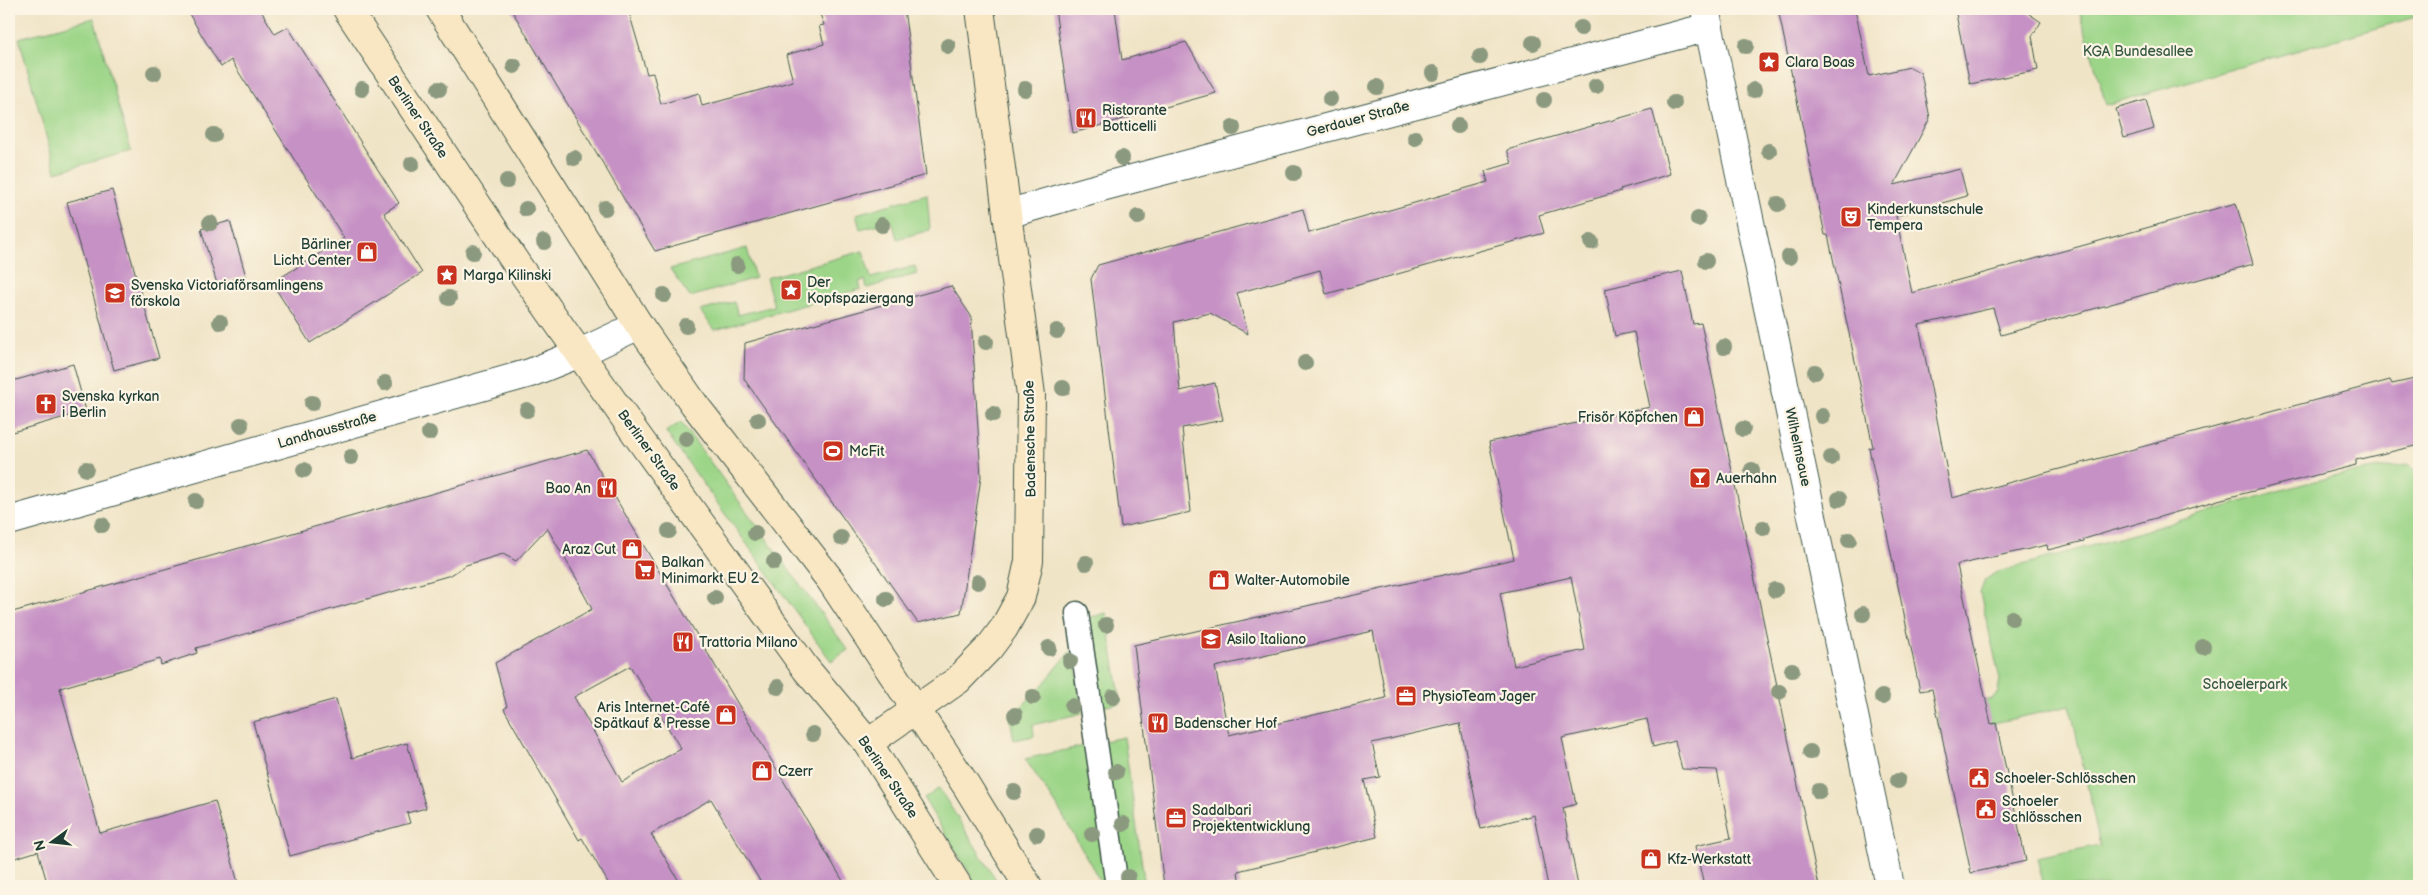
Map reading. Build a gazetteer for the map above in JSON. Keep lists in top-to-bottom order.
{
  "streets": {
    "main road": ["Berliner Straße", "Badensche Straße"],
    "street": ["Gerdauer Straße", "Landhausstraße", "Wilhelmsaue"]
  },
  "crossings": [
    ["Berliner Straße", "Landhausstraße"],
    ["Berliner Straße", "Badensche Straße"],
    ["Gerdauer Straße", "Badensche Straße"],
    ["Gerdauer Straße", "Wilhelmsaue"]
  ],
  "parks": ["KGA Bundesallee", "Schoelerpark"],
  "places": {
    "place": ["Clara Boas", "Marga Kilinski", "Der Kopfspaziergang"],
    "restaurant": [
      "Ristorante Botticelli",
      "Bao An",
      "Trattoria Milano",
      "Badenscher Hof"
    ],
    "theatre": ["Kinderkunstschule Tempera"],
    "shop": [
      "Bärliner Licht Center",
      "Frisör Köpfchen",
      "Araz Cut",
      "Walter-Automobile",
      "Aris Internet-Café Spätkauf & Presse",
      "Czerr",
      "Kfz-Werkstatt"
    ],
    "school or university": ["Svenska Victoriaförsamlingens förskola", "Asilo Italiano"],
    "church": ["Svenska kyrkan i Berlin"],
    "sports": ["McFit"],
    "bar": ["Auerhahn"],
    "supermarket": ["Balkan Minimarkt EU 2"],
    "office": ["PhysioTeam Jager", "Sadalbari Projektentwicklung"],
    "public building": ["Schoeler-Schlösschen", "Schoeler Schlösschen"]
  },
  "north": "left"
}
